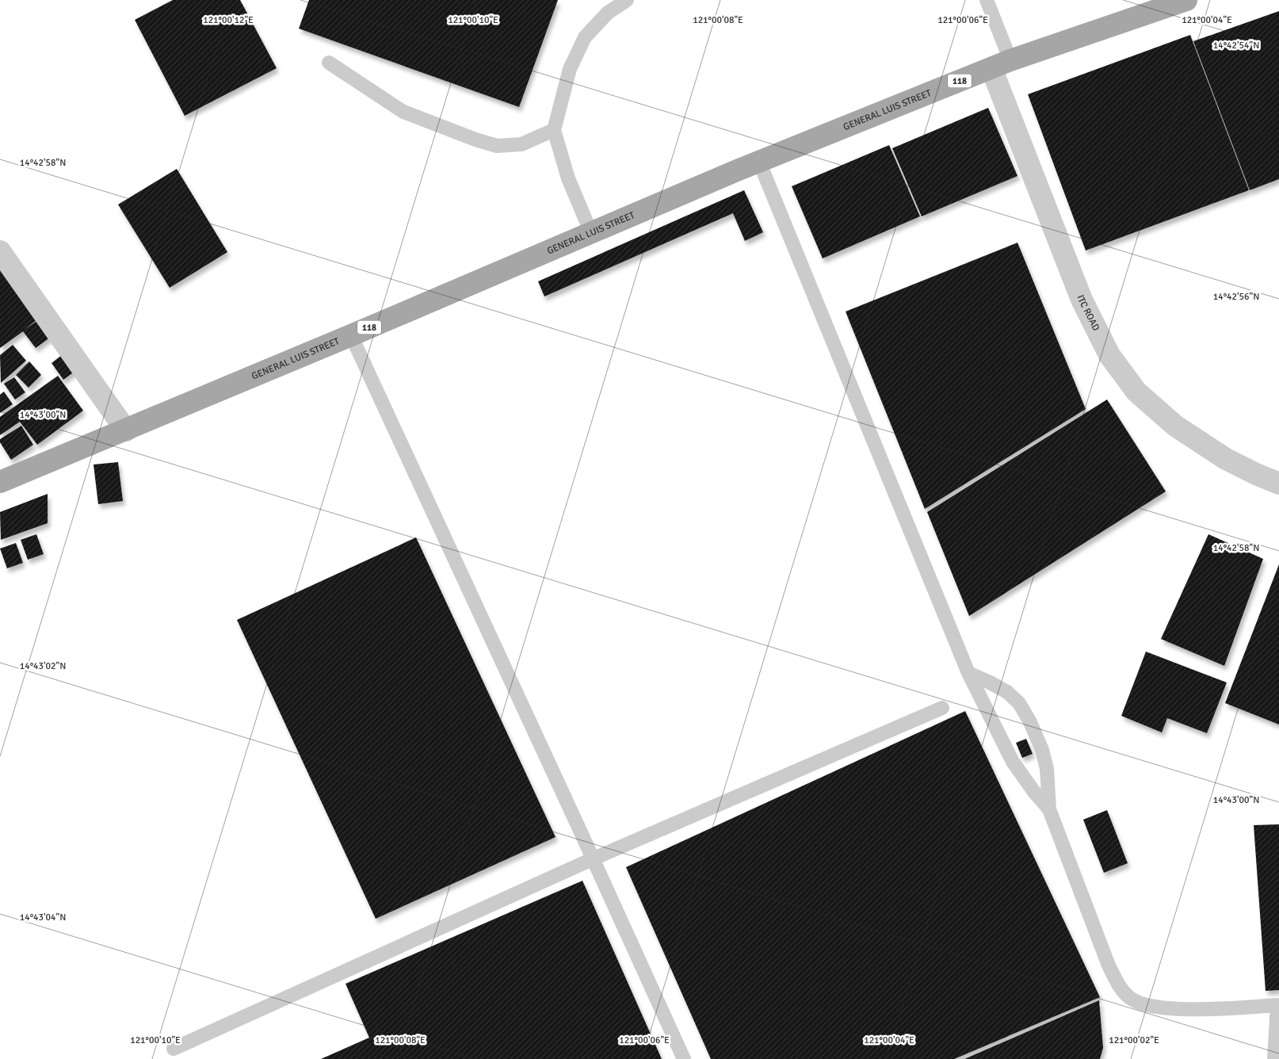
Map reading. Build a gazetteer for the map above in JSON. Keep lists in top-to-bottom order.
{
  "streets": {
    "main road": ["118", "GENERAL LUIS STREET"],
    "street": ["ITC ROAD"]
  },
  "crossings": [
    ["GENERAL LUIS STREET", "ITC ROAD"]
  ],
  "coordinates": [
    "121°00'12\"E",
    "121°00'10\"E",
    "121°00'08\"E",
    "121°00'06\"E",
    "121°00'04\"E",
    "14°42'54\"N",
    "14°42'58\"N",
    "14°42'56\"N",
    "14°43'00\"N",
    "14°43'02\"N",
    "14°43'04\"N",
    "121°00'02\"E"
  ]
}
